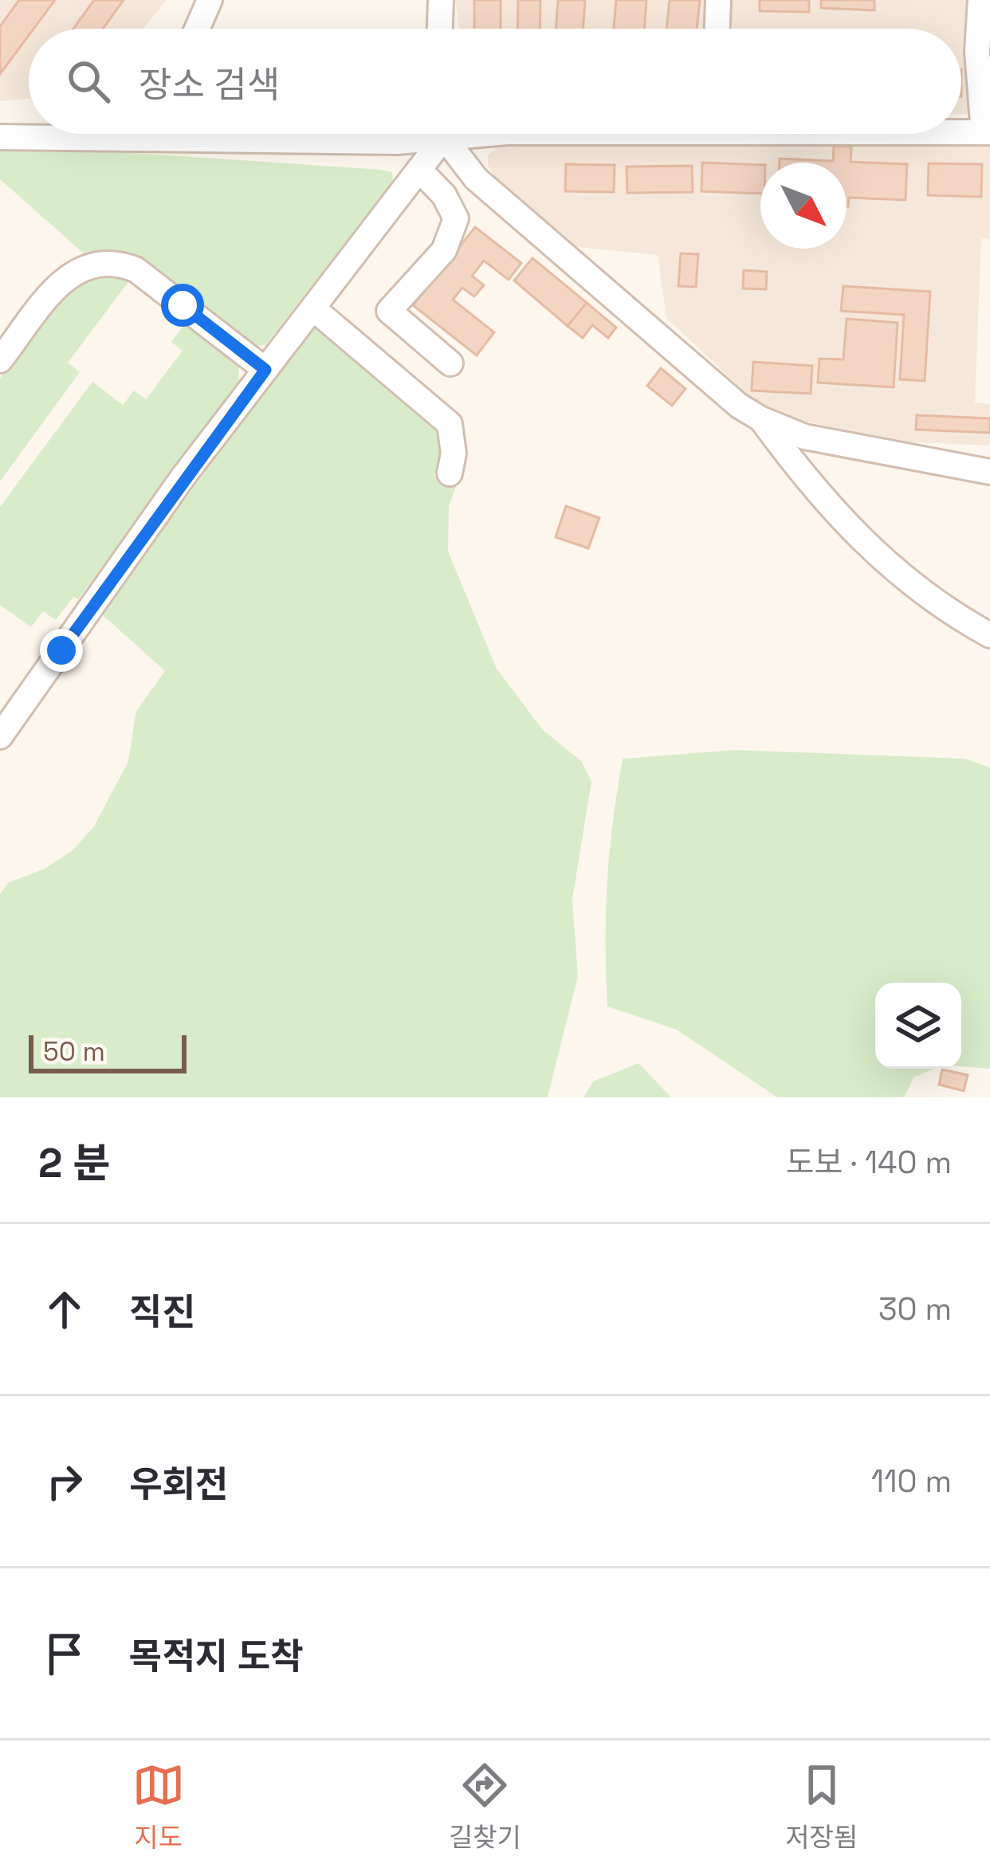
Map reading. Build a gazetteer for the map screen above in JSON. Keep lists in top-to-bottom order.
{
  "scale_bar": "50 m",
  "north": "bottom right",
  "page": {
    "search": "장소 검색",
    "scale": "50 m",
    "heading": ["2 분", "도보 · 140 m"],
    "list": [
      ["직진", "30 m"],
      ["우회전", "110 m"],
      "목적지 도착"
    ],
    "nav": ["지도", "길찾기", "저장됨"]
  }
}
